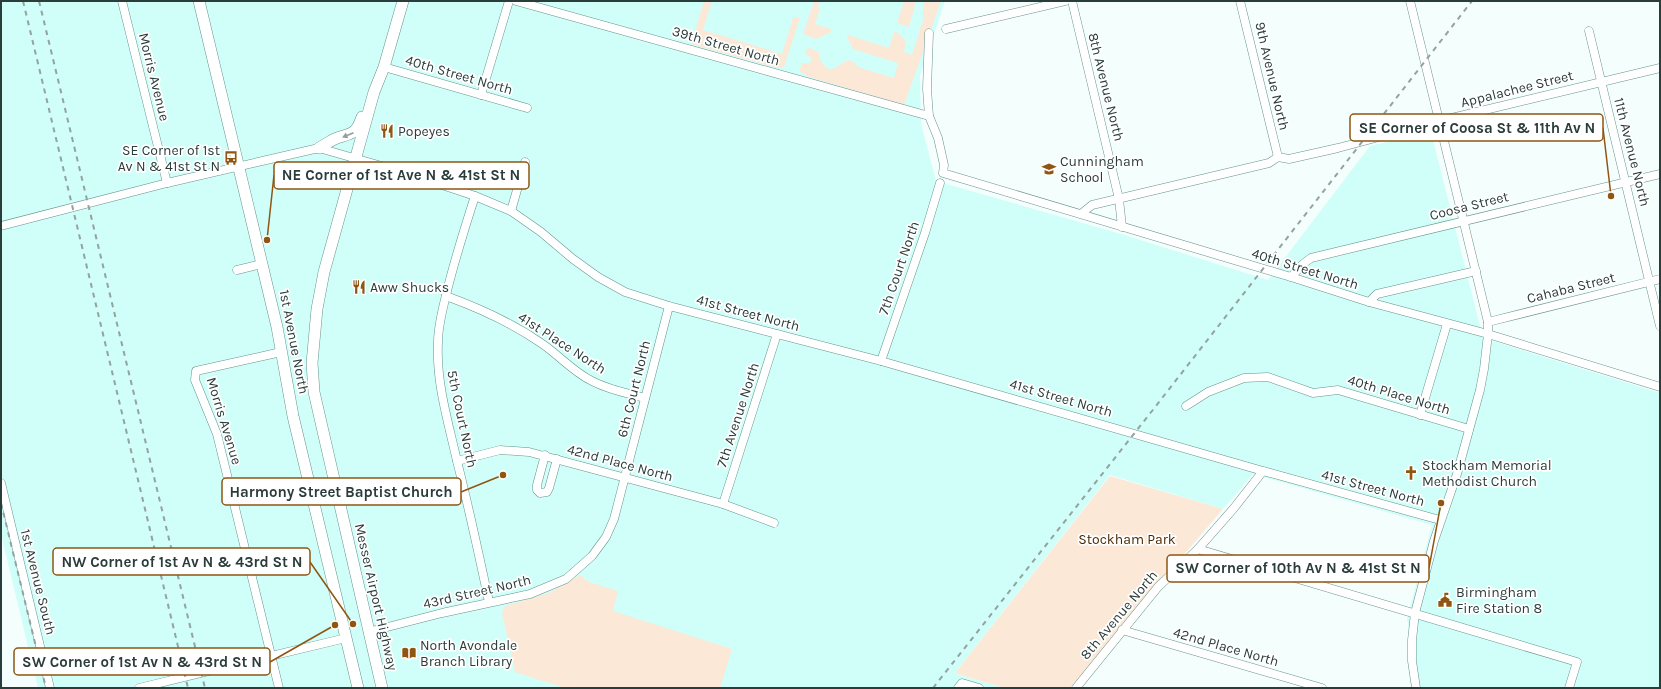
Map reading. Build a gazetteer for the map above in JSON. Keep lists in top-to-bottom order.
{
  "streets": {
    "main road": ["1st Avenue North", "Messer Airport Highway"],
    "street": [
      "39th Street North",
      "40th Street North",
      "9th Avenue North",
      "Morris Avenue",
      "8th Avenue North",
      "Appalachee Street",
      "11th Avenue North",
      "Coosa Street",
      "7th Court North",
      "Cahaba Street",
      "41st Street North",
      "41st Place North",
      "6th Court North",
      "40th Place North",
      "7th Avenue North",
      "5th Court North",
      "42nd Place North",
      "1st Avenue South",
      "43rd Street North"
    ]
  },
  "crossings": [
    ["39th Street North", "40th Street North"],
    ["40th Street North", "8th Avenue North"],
    ["40th Street North", "Appalachee Street"],
    ["40th Street North", "Coosa Street"],
    ["40th Street North", "Messer Airport Highway"],
    ["9th Avenue North", "Appalachee Street"],
    ["Morris Avenue", "41st Street North"],
    ["Morris Avenue", "1st Avenue North"],
    ["8th Avenue North", "Appalachee Street"],
    ["8th Avenue North", "41st Street North"],
    ["8th Avenue North", "42nd Place North"],
    ["Appalachee Street", "11th Avenue North"],
    ["11th Avenue North", "Coosa Street"],
    ["11th Avenue North", "Cahaba Street"],
    ["7th Court North", "41st Street North"],
    ["41st Street North", "1st Avenue North"],
    ["41st Street North", "6th Court North"],
    ["41st Street North", "7th Avenue North"],
    ["41st Street North", "5th Court North"],
    ["41st Street North", "Messer Airport Highway"],
    ["41st Place North", "6th Court North"],
    ["41st Place North", "5th Court North"],
    ["6th Court North", "42nd Place North"],
    ["6th Court North", "43rd Street North"],
    ["7th Avenue North", "42nd Place North"],
    ["5th Court North", "42nd Place North"],
    ["5th Court North", "43rd Street North"],
    ["42nd Place North", "43rd Street North"],
    ["43rd Street North", "Messer Airport Highway"]
  ],
  "parks": ["Stockham Park"],
  "places": {
    "restaurant": ["Popeyes", "Aww Shucks"],
    "bus stop": ["SE Corner of 1st Av N & 41st St N"],
    "school or university": ["Cunningham School"],
    "other": [
      "SE Corner of Coosa St & 11th Av N",
      "NE Corner of 1st Ave N & 41st St N",
      "Harmony Street Baptist Church",
      "SW Corner of 10th Av N & 41st St N",
      "NW Corner of 1st Av N & 43rd St N",
      "SW Corner of 1st Av N & 43rd St N"
    ],
    "church": ["Stockham Memorial Methodist Church"],
    "public building": ["Birmingham Fire Station 8"],
    "library": ["North Avondale Branch Library"]
  }
}
